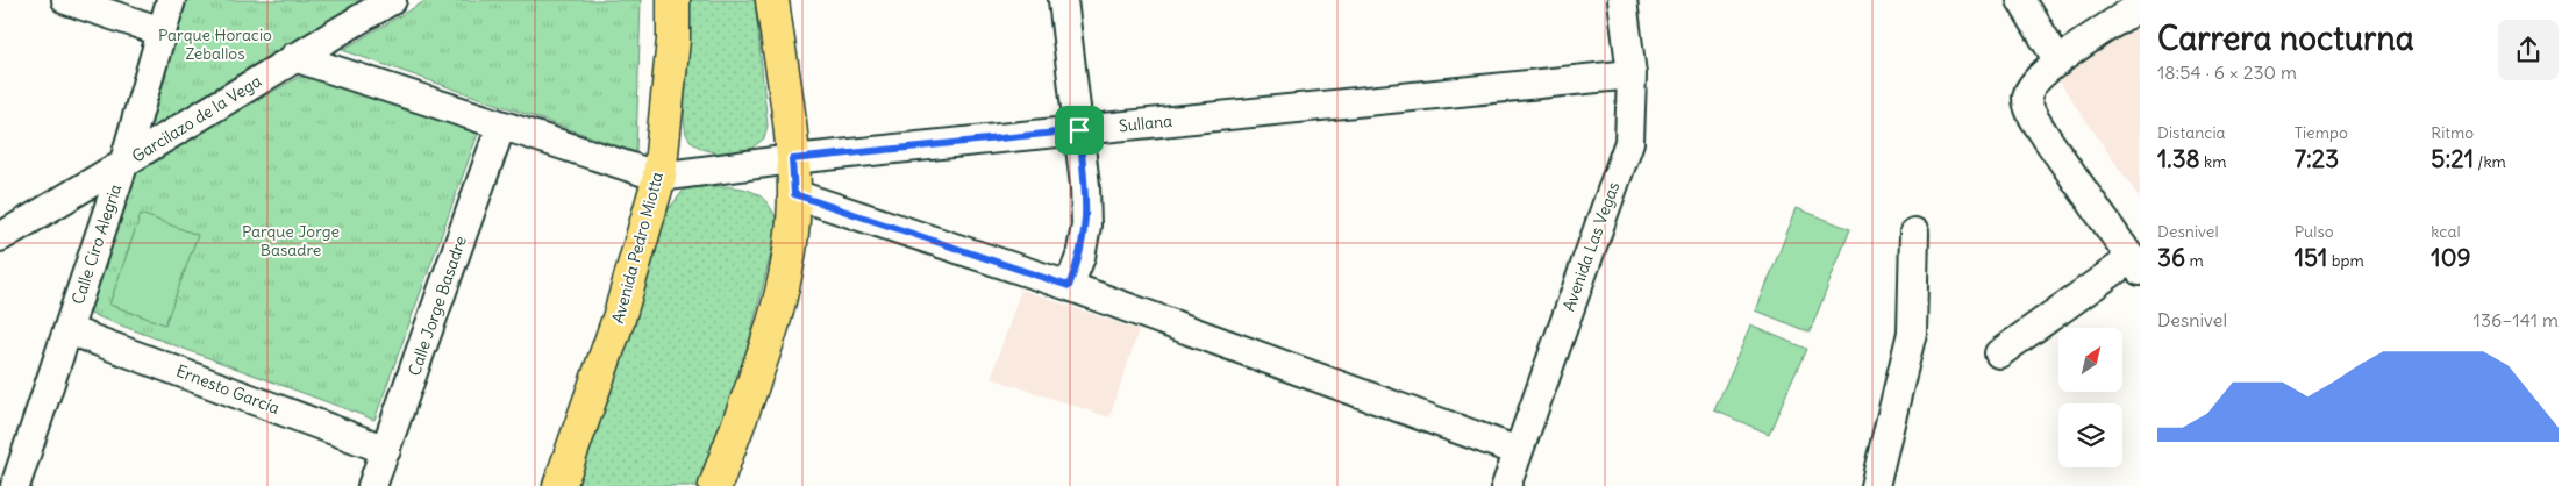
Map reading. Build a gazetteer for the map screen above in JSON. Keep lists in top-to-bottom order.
{
  "streets": {
    "main road": ["Avenida Pedro Miotta"],
    "street": [
      "Garcilazo de la Vega",
      "Sullana",
      "Calle Ciro Alegria",
      "Avenida Las Vegas",
      "Calle Jorge Basadre",
      "Ernesto García"
    ]
  },
  "crossings": [
    ["Garcilazo de la Vega", "Calle Ciro Alegria"],
    ["Sullana", "Avenida Las Vegas"],
    ["Sullana", "Avenida Pedro Miotta"],
    ["Calle Ciro Alegria", "Ernesto García"],
    ["Calle Jorge Basadre", "Ernesto García"]
  ],
  "parks": ["Parque Horacio Zeballos", "Parque Jorge Basadre"],
  "north": "top right",
  "page": {
    "heading": ["Carrera nocturna", "18:54 · 6 × 230 m"],
    "stats": [
      ["Distancia", "1.38 km"],
      ["Tiempo", "7:23"],
      ["Ritmo", "5:21 /km"],
      ["Desnivel", "36 m"],
      ["Pulso", "151 bpm"],
      ["kcal", "109"]
    ],
    "chart": ["Desnivel", "136–141 m"]
  }
}
